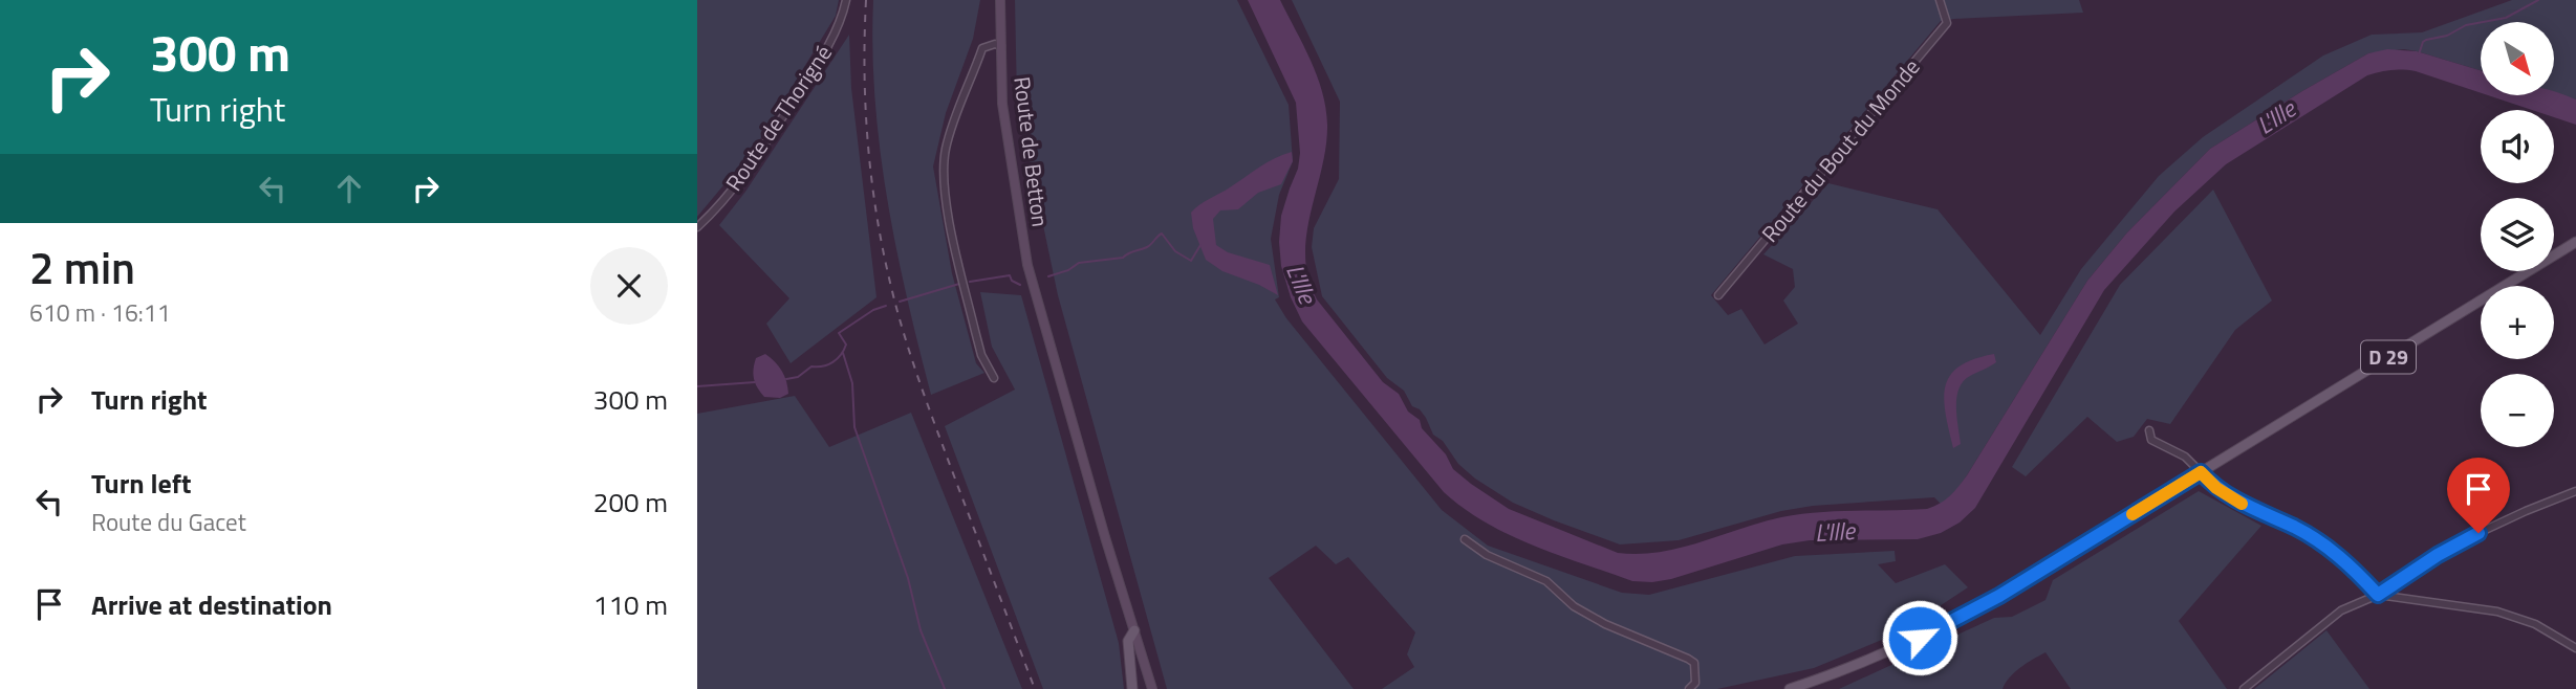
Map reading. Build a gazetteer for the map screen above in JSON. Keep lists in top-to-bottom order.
{
  "streets": {
    "main road": ["Route de Betton", "D 29"],
    "street": ["Route de Thorigné", "Route du Bout du Monde"]
  },
  "water": ["L'Ille"],
  "north": "bottom right",
  "page": {
    "turn": ["300 m", "Turn right"],
    "map_buttons": ["+", "−"],
    "heading": ["2 min", "610 m · 16:11"],
    "list": [
      {
        "name": "Turn right",
        "value": "300 m"
      },
      {
        "name": "Turn left",
        "note": "Route du Gacet",
        "value": "200 m"
      },
      {
        "name": "Arrive at destination",
        "value": "110 m"
      }
    ]
  }
}
